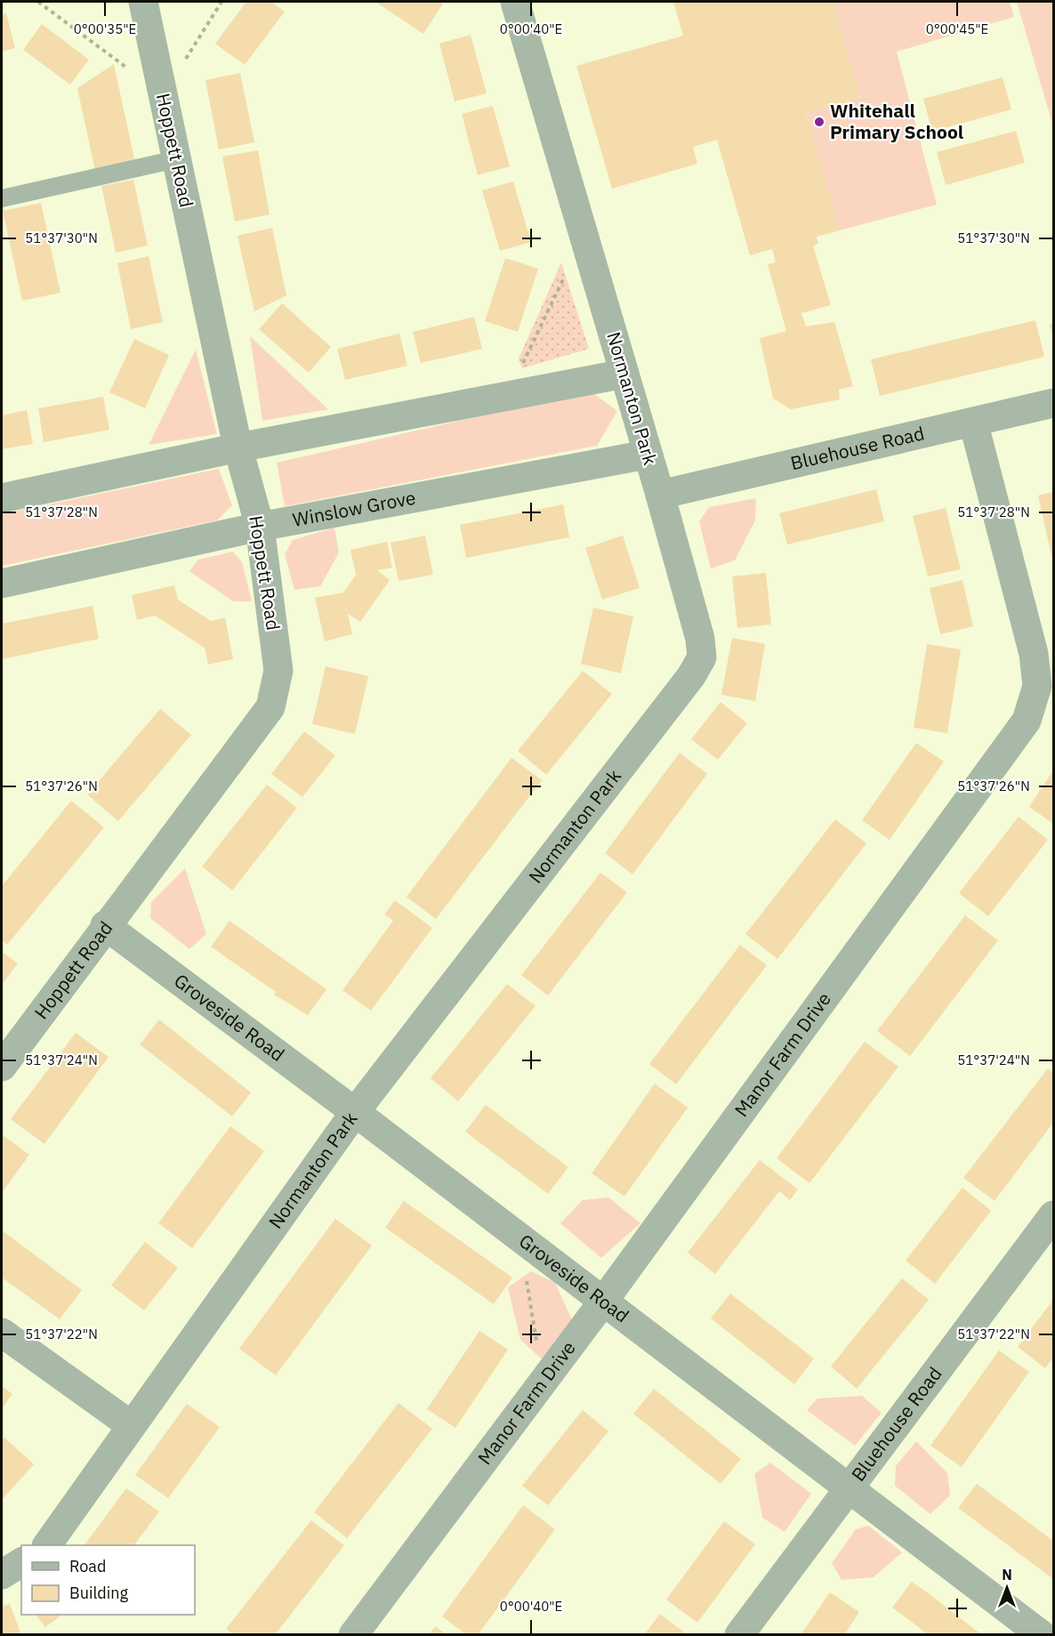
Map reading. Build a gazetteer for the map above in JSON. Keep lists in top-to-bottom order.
{
  "streets": {
    "street": [
      "Hoppett Road",
      "Normanton Park",
      "Bluehouse Road",
      "Winslow Grove",
      "Groveside Road",
      "Manor Farm Drive"
    ]
  },
  "crossings": [
    ["Hoppett Road", "Winslow Grove"],
    ["Hoppett Road", "Groveside Road"],
    ["Normanton Park", "Bluehouse Road"],
    ["Normanton Park", "Winslow Grove"],
    ["Normanton Park", "Groveside Road"],
    ["Bluehouse Road", "Groveside Road"],
    ["Bluehouse Road", "Manor Farm Drive"],
    ["Groveside Road", "Manor Farm Drive"]
  ],
  "places": ["Whitehall Primary School"],
  "legend": ["Road", "Building"],
  "north": "top",
  "coordinates": [
    "0°00'35\"E",
    "0°00'40\"E",
    "0°00'45\"E",
    "51°37'30\"N",
    "51°37'28\"N",
    "51°37'26\"N",
    "51°37'24\"N",
    "51°37'22\"N"
  ]
}
